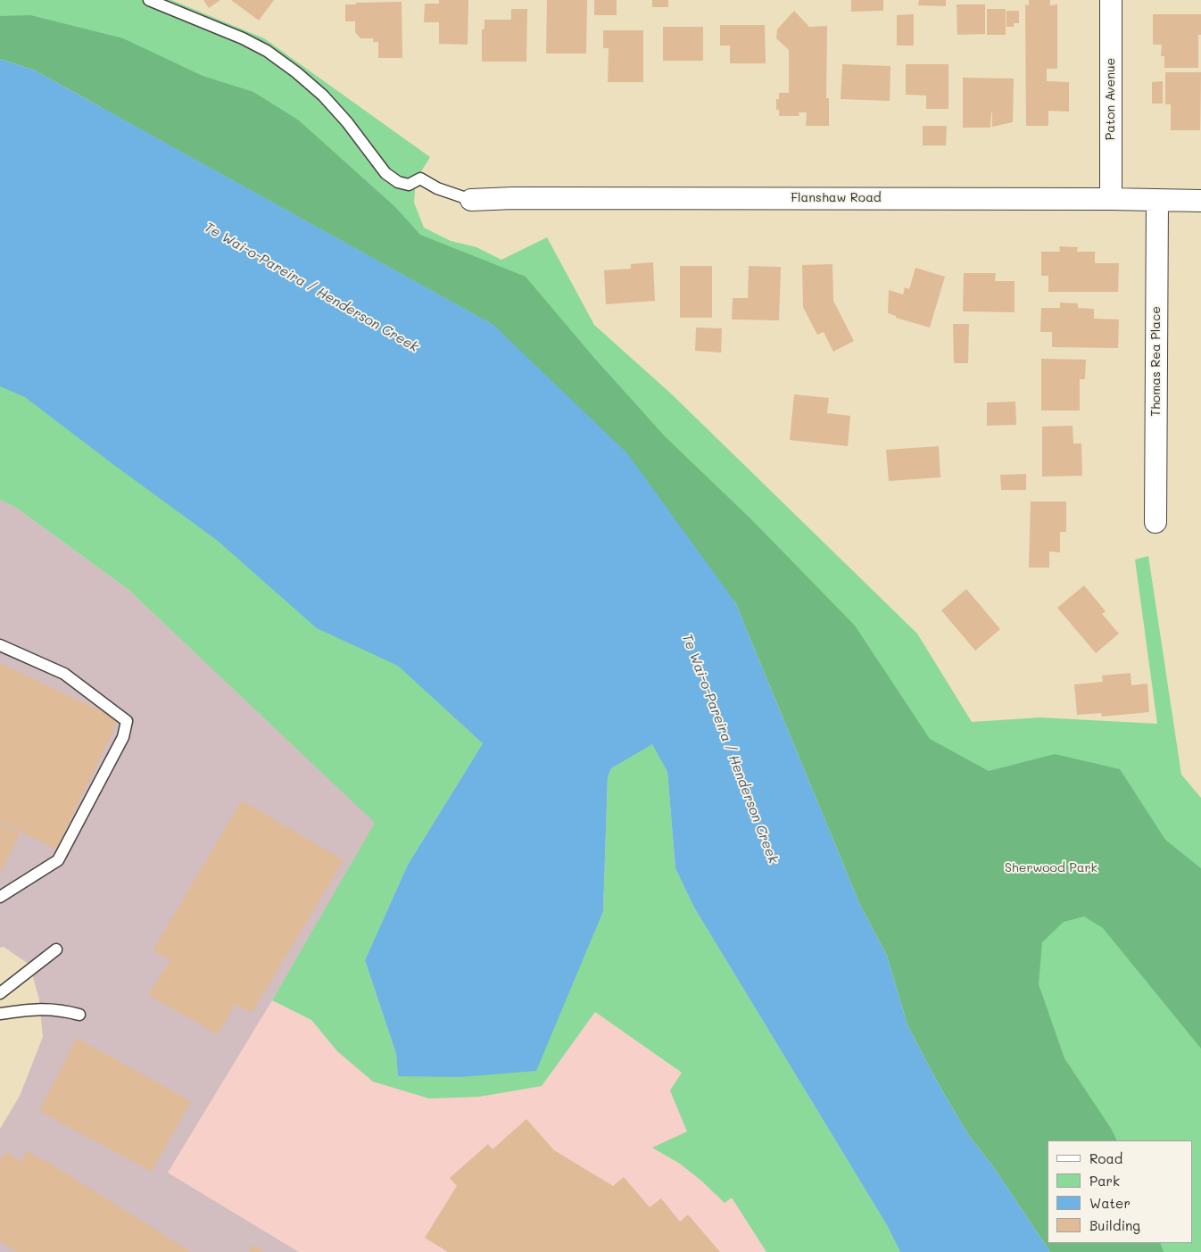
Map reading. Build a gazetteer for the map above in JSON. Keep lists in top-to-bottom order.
{
  "streets": {
    "street": ["Paton Avenue", "Flanshaw Road", "Thomas Rea Place"]
  },
  "crossings": [
    ["Paton Avenue", "Flanshaw Road"],
    ["Flanshaw Road", "Thomas Rea Place"]
  ],
  "water": ["Te Wai-o-Pareira / Henderson Creek"],
  "parks": ["Sherwood Park"],
  "legend": [
    "Road",
    "Park",
    "Water",
    "Building"
  ]
}
